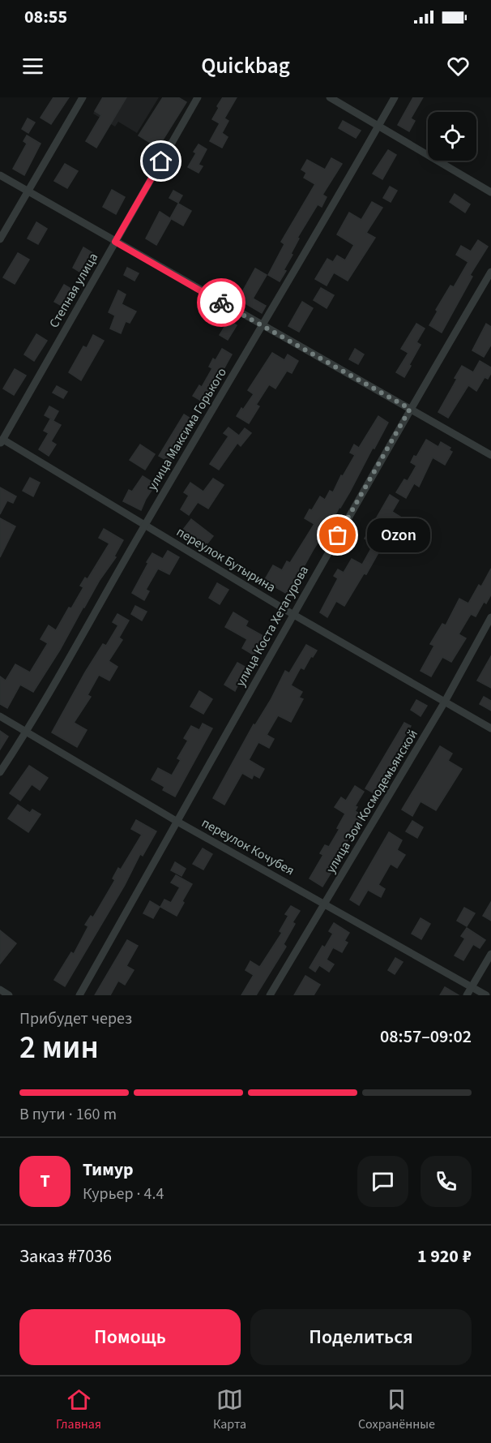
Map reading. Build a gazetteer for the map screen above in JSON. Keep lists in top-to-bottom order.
{
  "streets": {
    "street": [
      "Степная улица",
      "улица Максима Горького",
      "переулок Бутырина",
      "улица Коста Хетагурова",
      "улица Зои Космодемьянской",
      "переулок Кочубея"
    ]
  },
  "crossings": [
    ["Степная улица", "переулок Бутырина"],
    ["улица Максима Горького", "переулок Бутырина"],
    ["улица Максима Горького", "переулок Кочубея"],
    ["переулок Бутырина", "улица Коста Хетагурова"],
    ["переулок Бутырина", "улица Зои Космодемьянской"],
    ["улица Коста Хетагурова", "переулок Кочубея"],
    ["улица Зои Космодемьянской", "переулок Кочубея"]
  ],
  "places": ["Ozon"],
  "page": {
    "status": "08:55",
    "header": "Quickbag",
    "bubble": "Ozon",
    "heading": ["2 мин", "Прибудет через", "08:57–09:02"],
    "panel": [
      "Тимур",
      "Курьер · 4.4",
      "Заказ #7036",
      "1 920 ₽"
    ],
    "bar": "В пути · 160 m",
    "round": "Т",
    "buttons": ["Помощь", "Поделиться"],
    "tabs": ["Главная", "Карта", "Сохранённые"]
  }
}
